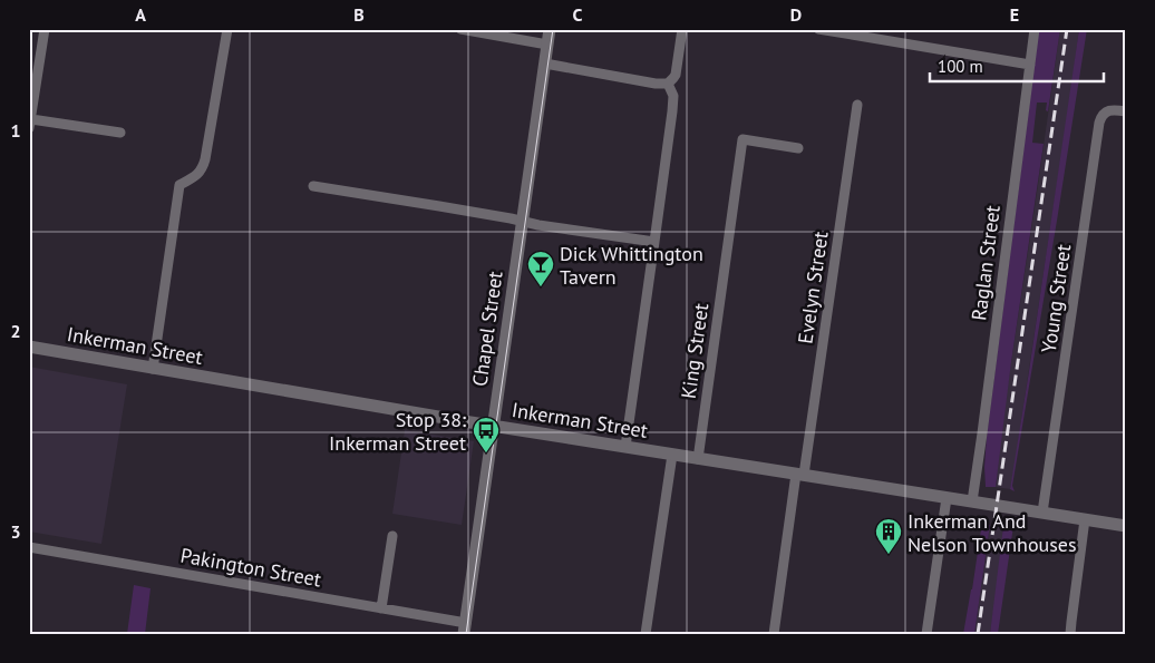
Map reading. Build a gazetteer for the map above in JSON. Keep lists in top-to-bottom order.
{
  "streets": {
    "street": [
      "Raglan Street",
      "Evelyn Street",
      "Young Street",
      "Chapel Street",
      "Inkerman Street",
      "King Street",
      "Pakington Street"
    ]
  },
  "crossings": [
    ["Raglan Street", "Inkerman Street"],
    ["Evelyn Street", "Inkerman Street"],
    ["Young Street", "Inkerman Street"],
    ["Chapel Street", "Inkerman Street"],
    ["Chapel Street", "Pakington Street"],
    ["Inkerman Street", "King Street"]
  ],
  "places": {
    "bar": ["Dick Whittington Tavern"],
    "bus stop": ["Stop 38: Inkerman Street"],
    "building": ["Inkerman And Nelson Townhouses"]
  },
  "scale_bar": "100 m",
  "grid": {
    "columns": [
      "A",
      "B",
      "C",
      "D",
      "E"
    ],
    "rows": ["1", "2", "3"]
  }
}
